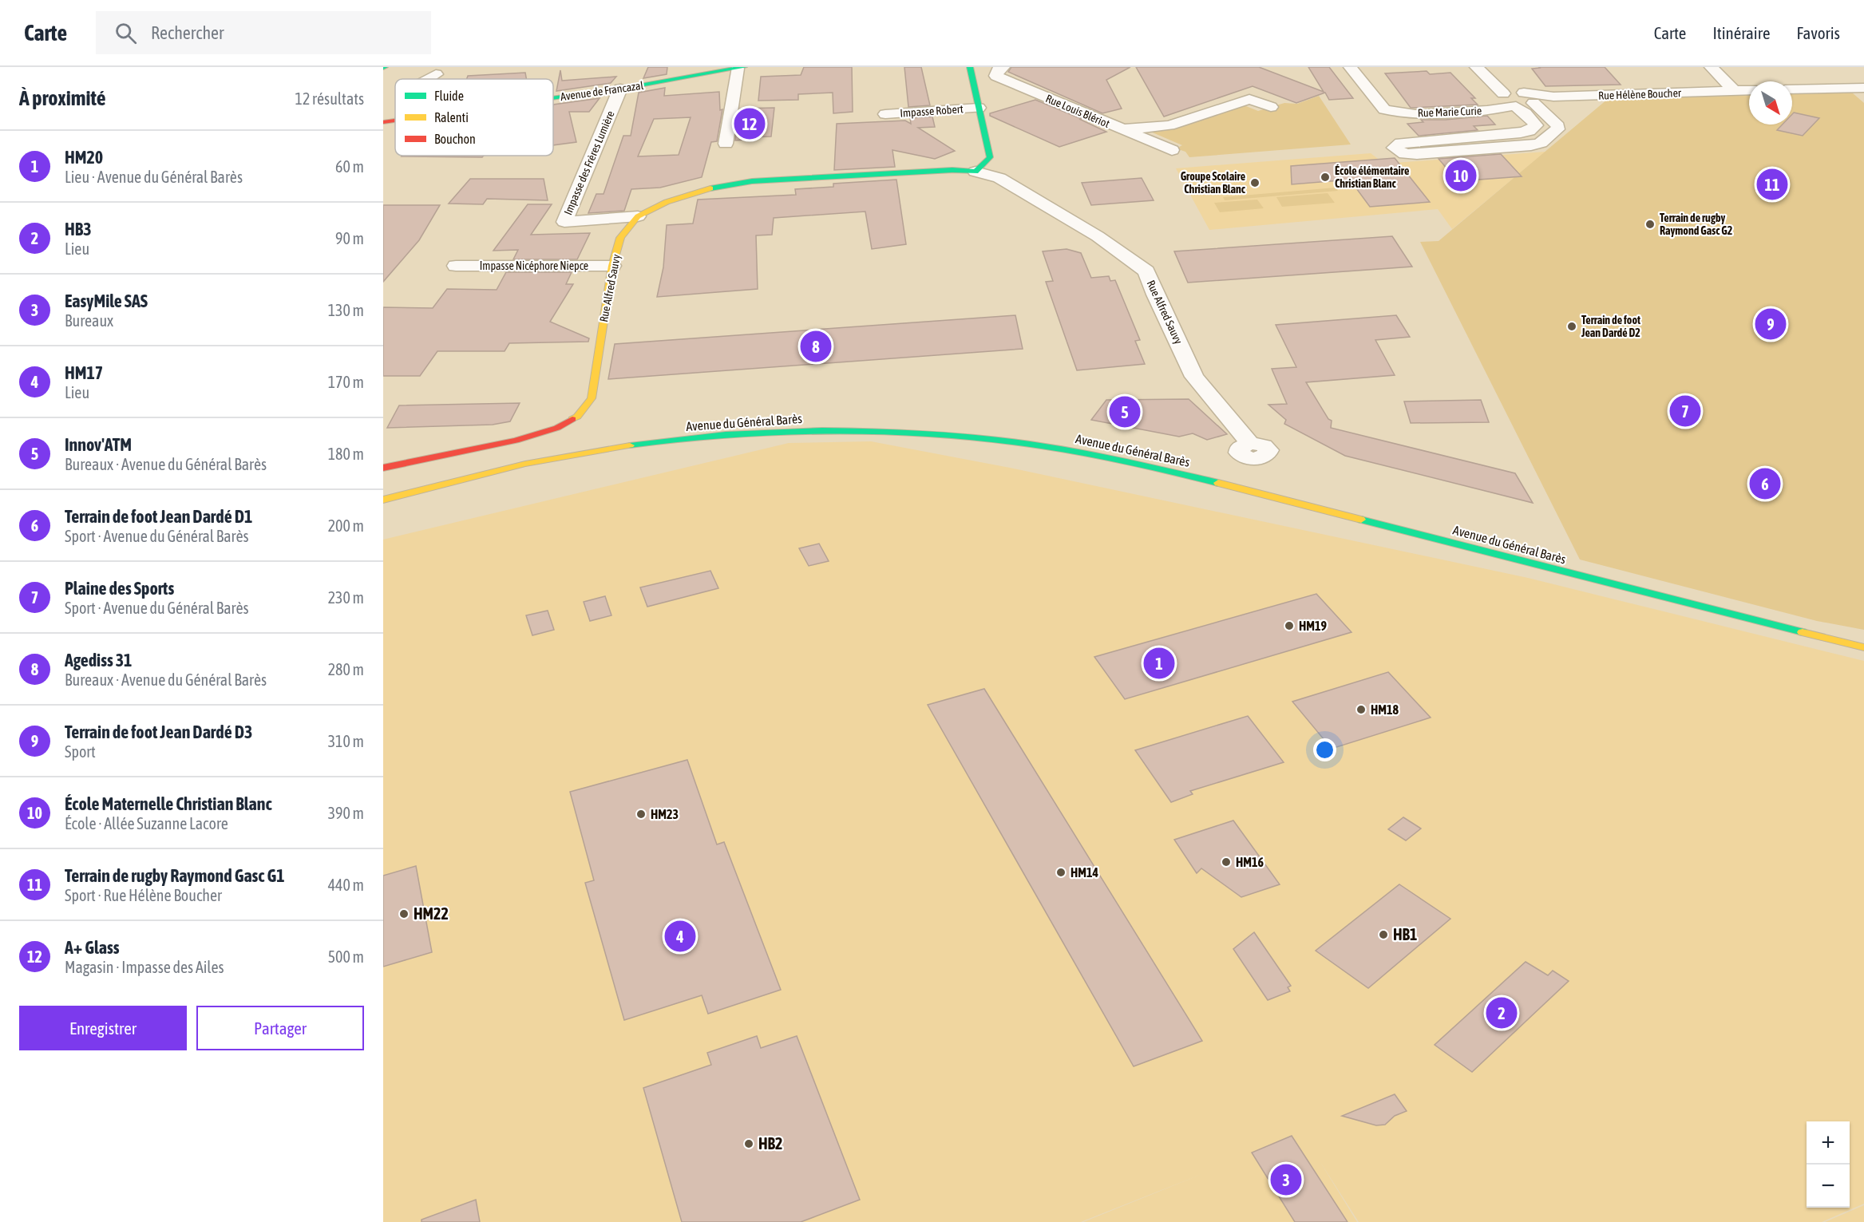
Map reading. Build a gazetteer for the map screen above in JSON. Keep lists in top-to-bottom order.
{
  "streets": {
    "street": [
      "Avenue de Francazal",
      "Rue Hélène Boucher",
      "Impasse Robert",
      "Rue Louis Blériot",
      "Rue Marie Curie",
      "Impasse des Frères Lumière",
      "Impasse Nicéphore Niepce",
      "Rue Alfred Sauvy",
      "Avenue du Général Barès"
    ]
  },
  "crossings": [
    ["Avenue de Francazal", "Impasse des Frères Lumière"],
    ["Rue Hélène Boucher", "Rue Marie Curie"],
    ["Impasse des Frères Lumière", "Rue Alfred Sauvy"],
    ["Impasse Nicéphore Niepce", "Rue Alfred Sauvy"]
  ],
  "places": [
    "École élémentaire Christian Blanc",
    "Groupe Scolaire Christian Blanc",
    "Terrain de rugby Raymond Gasc G2",
    "Terrain de foot Jean Dardé D2",
    "HM19",
    "HM18",
    "HM23",
    "HM16",
    "HM14",
    "HM22",
    "HB1",
    "HB2"
  ],
  "legend": ["Fluide", "Ralenti", "Bouchon"],
  "north": "bottom right",
  "page": {
    "header": "Carte",
    "search": "Rechercher",
    "nav": ["Carte", "Itinéraire", "Favoris"],
    "heading": ["À proximité", "12 résultats"],
    "pins": [
      "12",
      "10",
      "11",
      "9",
      "8",
      "7",
      "5",
      "6",
      "1",
      "4",
      "2",
      "3"
    ],
    "list": [
      {
        "mark": "1",
        "name": "HM20",
        "note": "Lieu · Avenue du Général Barès",
        "value": "60 m"
      },
      {
        "mark": "2",
        "name": "HB3",
        "note": "Lieu",
        "value": "90 m"
      },
      {
        "mark": "3",
        "name": "EasyMile SAS",
        "note": "Bureaux",
        "value": "130 m"
      },
      {
        "mark": "4",
        "name": "HM17",
        "note": "Lieu",
        "value": "170 m"
      },
      {
        "mark": "5",
        "name": "Innov'ATM",
        "note": "Bureaux · Avenue du Général Barès",
        "value": "180 m"
      },
      {
        "mark": "6",
        "name": "Terrain de foot Jean Dardé D1",
        "note": "Sport · Avenue du Général Barès",
        "value": "200 m"
      },
      {
        "mark": "7",
        "name": "Plaine des Sports",
        "note": "Sport · Avenue du Général Barès",
        "value": "230 m"
      },
      {
        "mark": "8",
        "name": "Agediss 31",
        "note": "Bureaux · Avenue du Général Barès",
        "value": "280 m"
      },
      {
        "mark": "9",
        "name": "Terrain de foot Jean Dardé D3",
        "note": "Sport",
        "value": "310 m"
      },
      {
        "mark": "10",
        "name": "École Maternelle Christian Blanc",
        "note": "École · Allée Suzanne Lacore",
        "value": "390 m"
      },
      {
        "mark": "11",
        "name": "Terrain de rugby Raymond Gasc G1",
        "note": "Sport · Rue Hélène Boucher",
        "value": "440 m"
      },
      {
        "mark": "12",
        "name": "A+ Glass",
        "note": "Magasin · Impasse des Ailes",
        "value": "500 m"
      }
    ],
    "buttons": ["Enregistrer", "Partager"],
    "map_buttons": ["+", "−"]
  }
}
